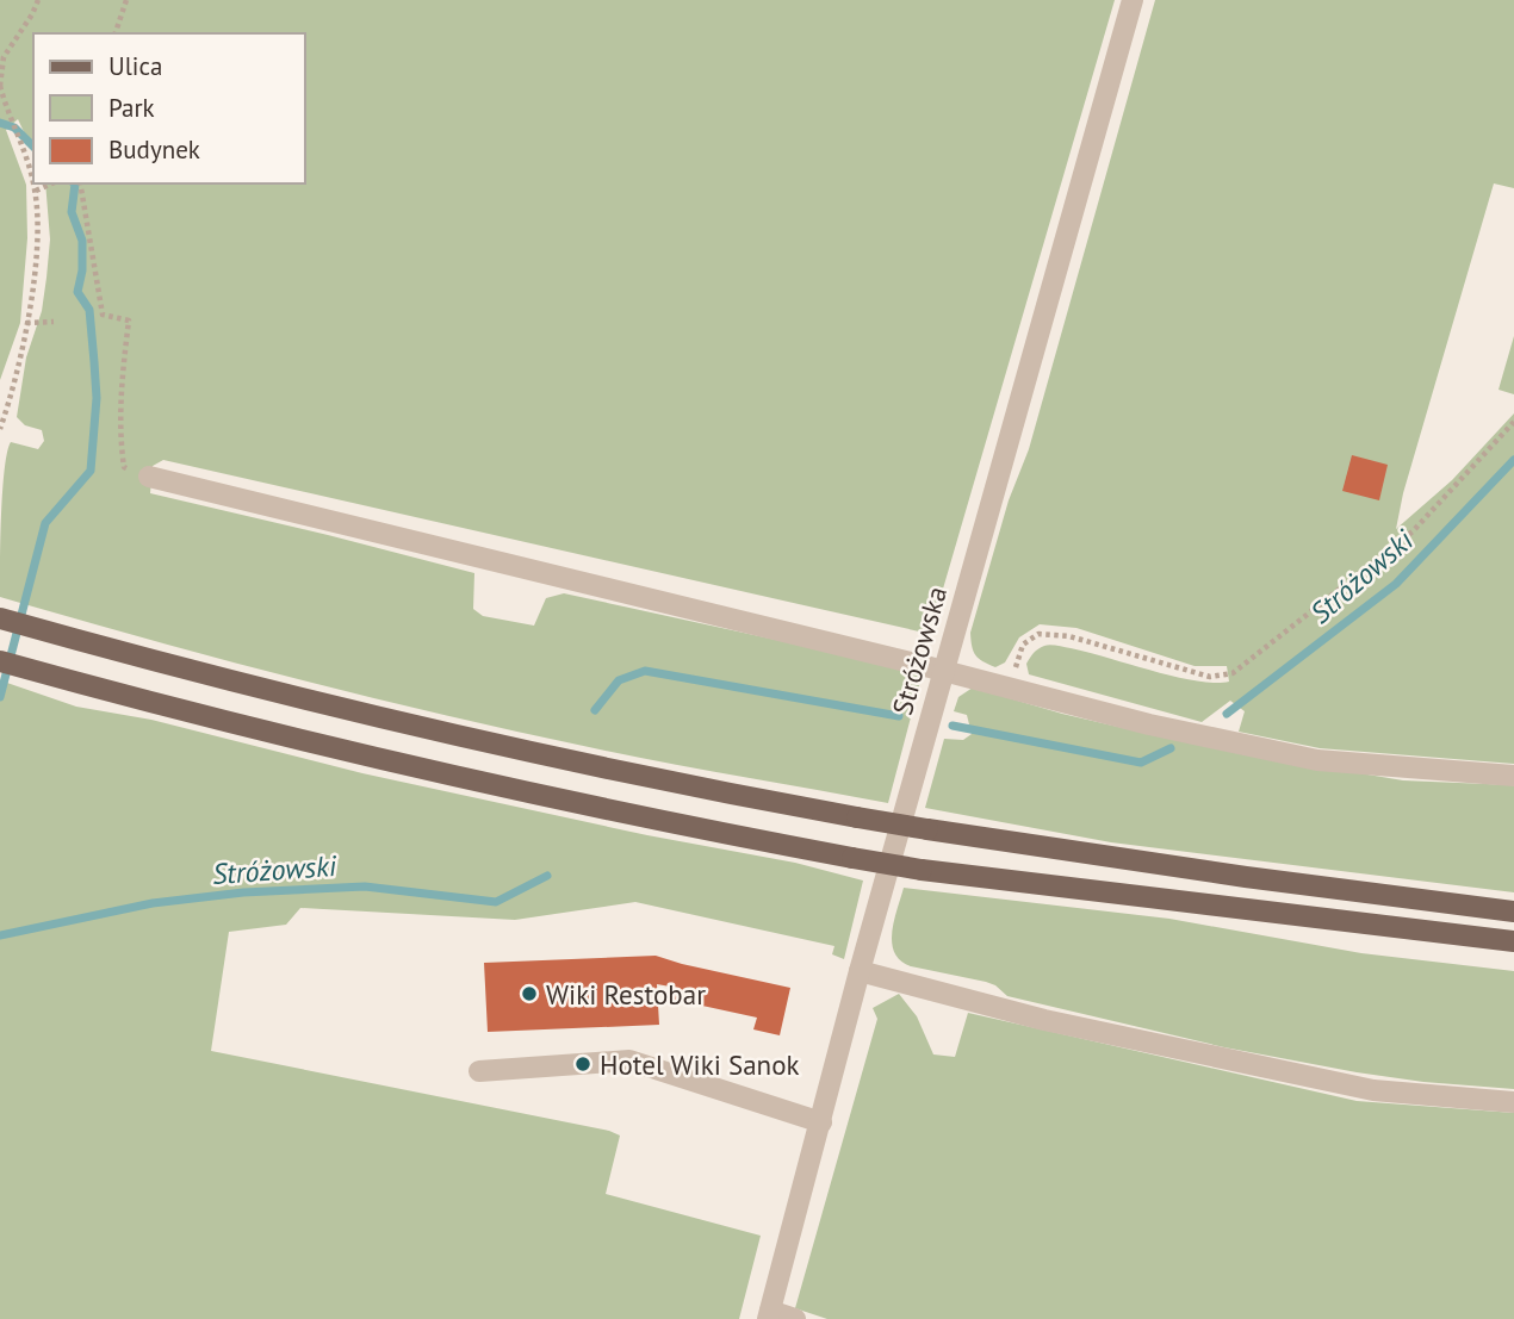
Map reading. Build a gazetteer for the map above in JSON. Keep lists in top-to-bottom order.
{
  "streets": {
    "street": ["Stróżowska"]
  },
  "water": ["Stróżowski"],
  "places": ["Wiki Restobar", "Hotel Wiki Sanok"],
  "legend": ["Ulica", "Park", "Budynek"]
}
